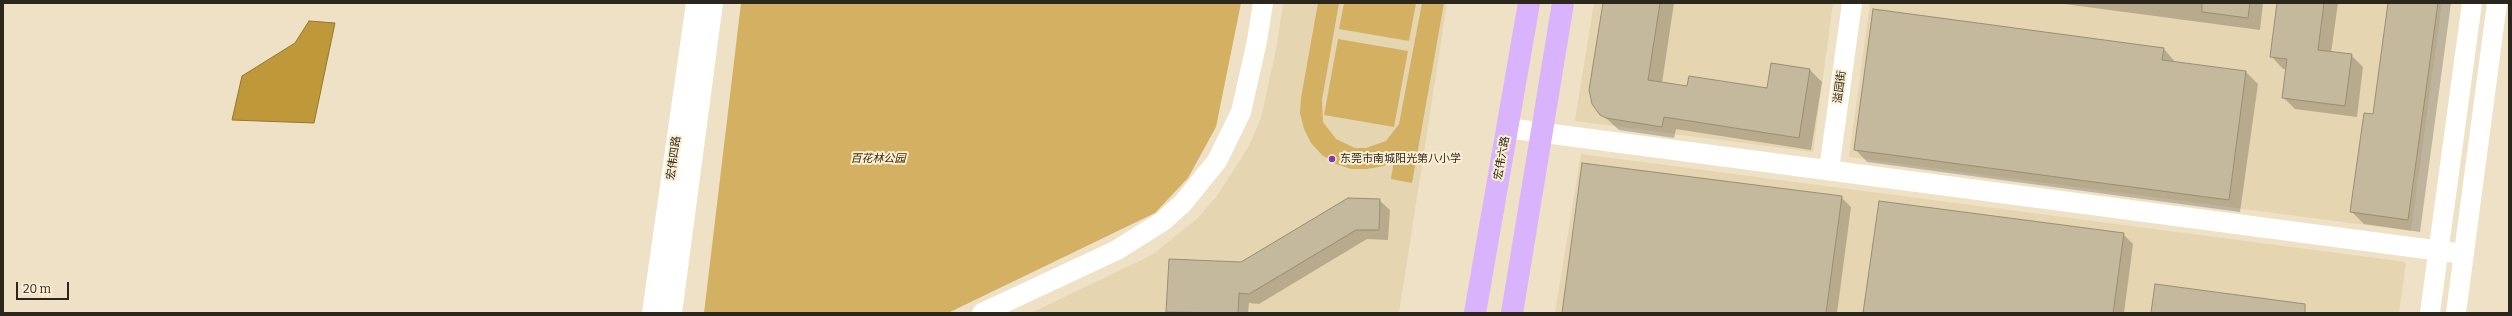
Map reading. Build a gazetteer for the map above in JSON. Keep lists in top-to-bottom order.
{
  "streets": {
    "main road": ["宏伟六路"],
    "street": ["溢园街", "宏伟四路"]
  },
  "parks": ["百花林公园"],
  "places": ["东莞市南城阳光第八小学"],
  "scale_bar": "20 m"
}
